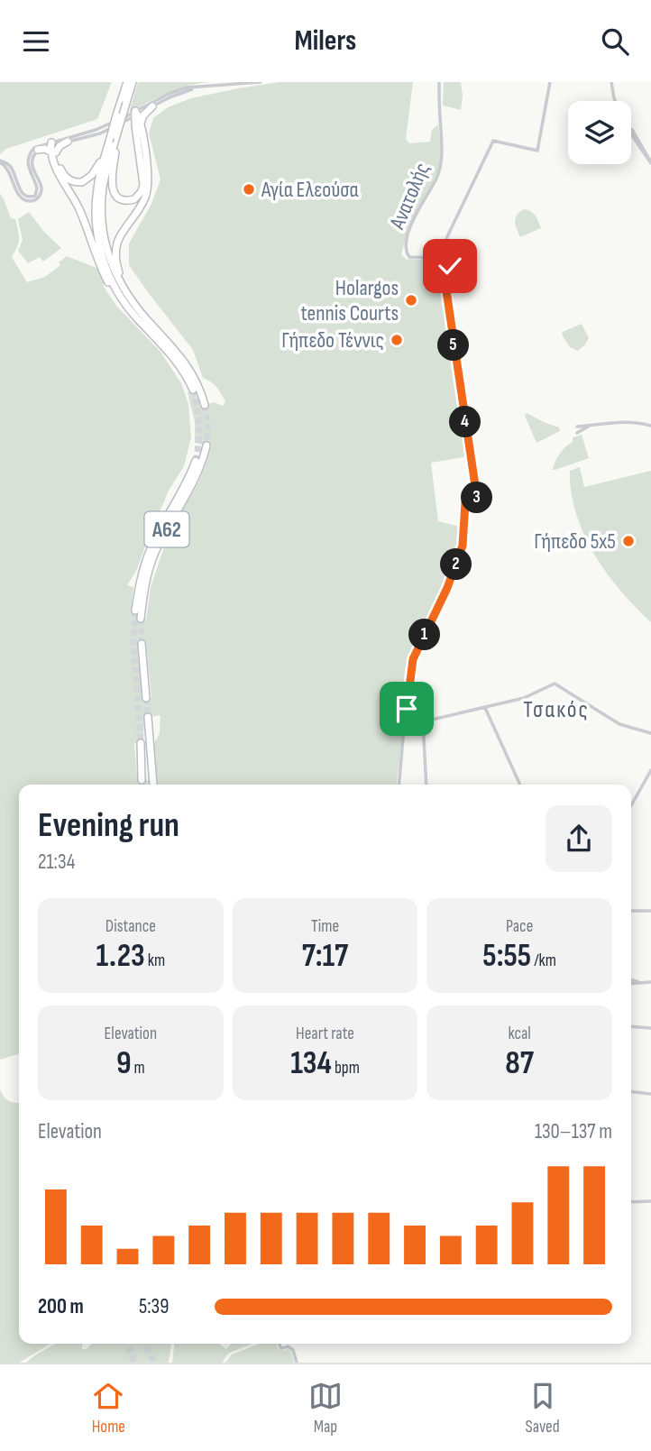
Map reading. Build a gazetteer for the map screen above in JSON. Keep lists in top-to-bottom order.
{
  "streets": {
    "highway": ["Α62"],
    "street": ["Ανατολής"]
  },
  "districts": ["Τσακός"],
  "places": [
    "Αγία Ελεούσα",
    "Holargos tennis Courts",
    "Γήπεδο Τέννις",
    "Γήπεδο 5x5"
  ],
  "page": {
    "header": "Milers",
    "pins": [
      "5",
      "4",
      "3",
      "2",
      "1"
    ],
    "heading": ["Evening run", "21:34"],
    "stats": [
      ["Distance", "1.23 km"],
      ["Time", "7:17"],
      ["Pace", "5:55 /km"],
      ["Elevation", "9 m"],
      ["Heart rate", "134 bpm"],
      ["kcal", "87"]
    ],
    "chart": ["Elevation", "130–137 m"],
    "list": [
      {
        "name": "200 m",
        "note": "5:39"
      }
    ],
    "tabs": ["Home", "Map", "Saved"]
  }
}
